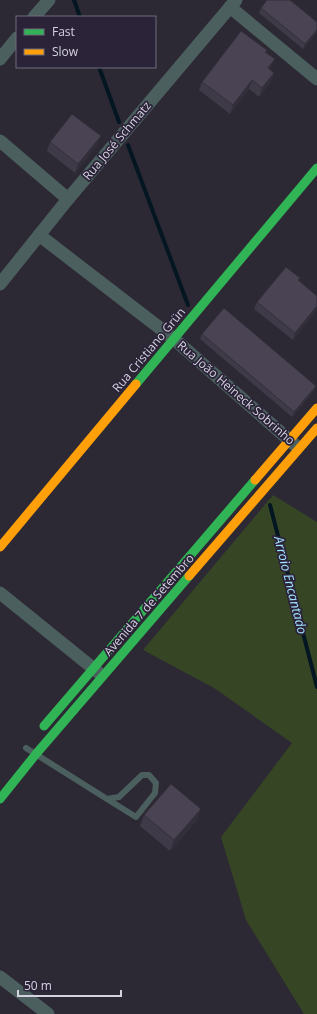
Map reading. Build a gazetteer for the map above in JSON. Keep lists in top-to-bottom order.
{
  "streets": {
    "main road": ["Rua Cristiano Grün", "Avenida 7 de Setembro"],
    "street": ["Rua José Schmatz", "Rua João Heineck Sobrinho"]
  },
  "crossings": [
    ["Rua José Schmatz", "Rua João Heineck Sobrinho"],
    ["Rua Cristiano Grün", "Rua João Heineck Sobrinho"],
    ["Rua João Heineck Sobrinho", "Avenida 7 de Setembro"]
  ],
  "water": ["Arroio Encantado"],
  "legend": ["Fast", "Slow"],
  "scale_bar": "50 m"
}
